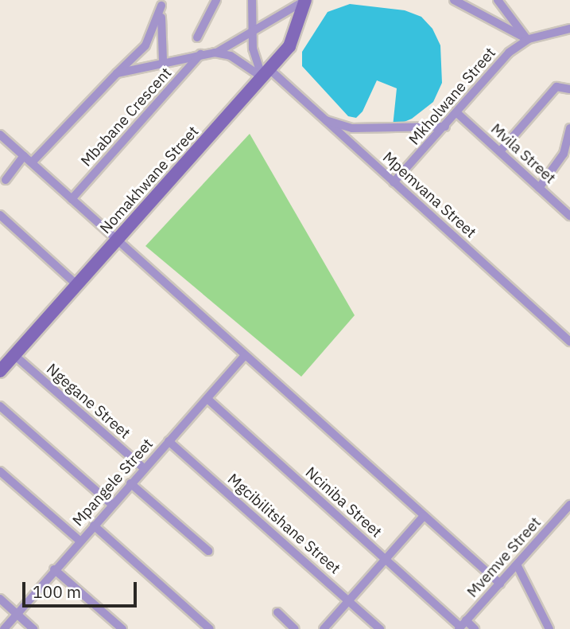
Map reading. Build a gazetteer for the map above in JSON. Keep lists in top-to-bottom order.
{
  "streets": {
    "street": [
      "Mkholwane Street",
      "Mbabane Crescent",
      "Mvila Street",
      "Nomakhwane Street",
      "Mpemvana Street",
      "Ngegane Street",
      "Mpangele Street",
      "Nciniba Street",
      "Mgcibilitshane Street",
      "Mvemve Street"
    ]
  },
  "crossings": [
    ["Mkholwane Street", "Mvila Street"],
    ["Mkholwane Street", "Mpemvana Street"],
    ["Mbabane Crescent", "Nomakhwane Street"],
    ["Mbabane Crescent", "Mpemvana Street"],
    ["Nomakhwane Street", "Mpemvana Street"],
    ["Nomakhwane Street", "Ngegane Street"],
    ["Ngegane Street", "Mpangele Street"],
    ["Mpangele Street", "Nciniba Street"],
    ["Mpangele Street", "Mgcibilitshane Street"],
    ["Nciniba Street", "Mvemve Street"]
  ],
  "scale_bar": "100 m"
}
